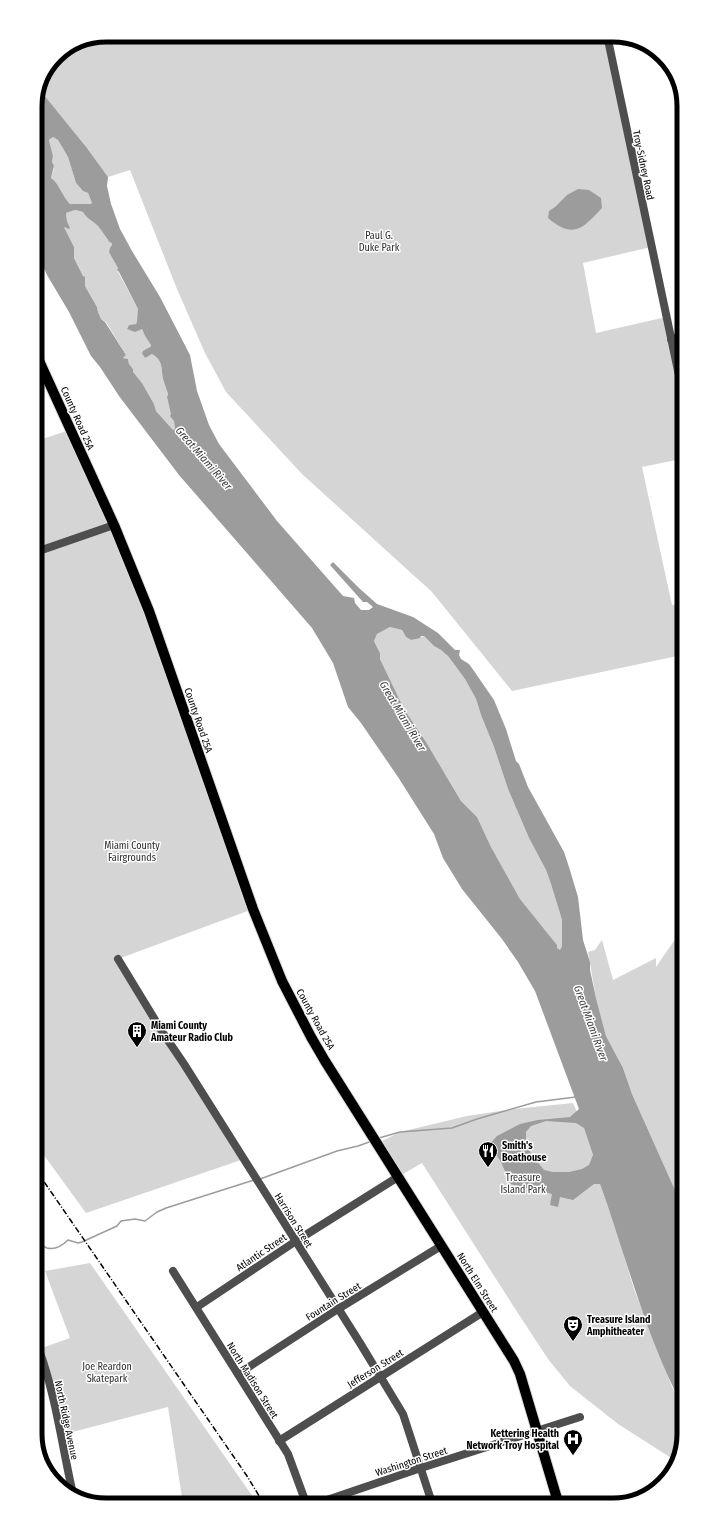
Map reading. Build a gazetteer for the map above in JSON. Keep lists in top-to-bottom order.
{
  "streets": {
    "main road": ["County Road 25A", "North Elm Street"],
    "street": [
      "Troy-Sidney Road",
      "Harrison Street",
      "Atlantic Street",
      "Fountain Street",
      "Jefferson Street",
      "North Madison Street",
      "North Ridge Avenue",
      "Washington Street"
    ]
  },
  "crossings": [
    ["County Road 25A", "North Elm Street"],
    ["Harrison Street", "Atlantic Street"],
    ["Harrison Street", "Fountain Street"],
    ["Harrison Street", "Jefferson Street"],
    ["Harrison Street", "Washington Street"],
    ["Atlantic Street", "North Elm Street"],
    ["Atlantic Street", "North Madison Street"],
    ["North Elm Street", "Fountain Street"],
    ["North Elm Street", "Jefferson Street"],
    ["North Elm Street", "Washington Street"],
    ["Fountain Street", "North Madison Street"],
    ["Jefferson Street", "North Madison Street"]
  ],
  "water": ["Great Miami River"],
  "parks": [
    "Paul G. Duke Park",
    "Miami County Fairgrounds",
    "Treasure Island Park",
    "Joe Reardon Skatepark"
  ],
  "places": {
    "building": ["Miami County Amateur Radio Club"],
    "restaurant": ["Smith's Boathouse"],
    "theatre": ["Treasure Island Amphitheater"],
    "hospital": ["Kettering Health Network Troy Hospital"]
  }
}
